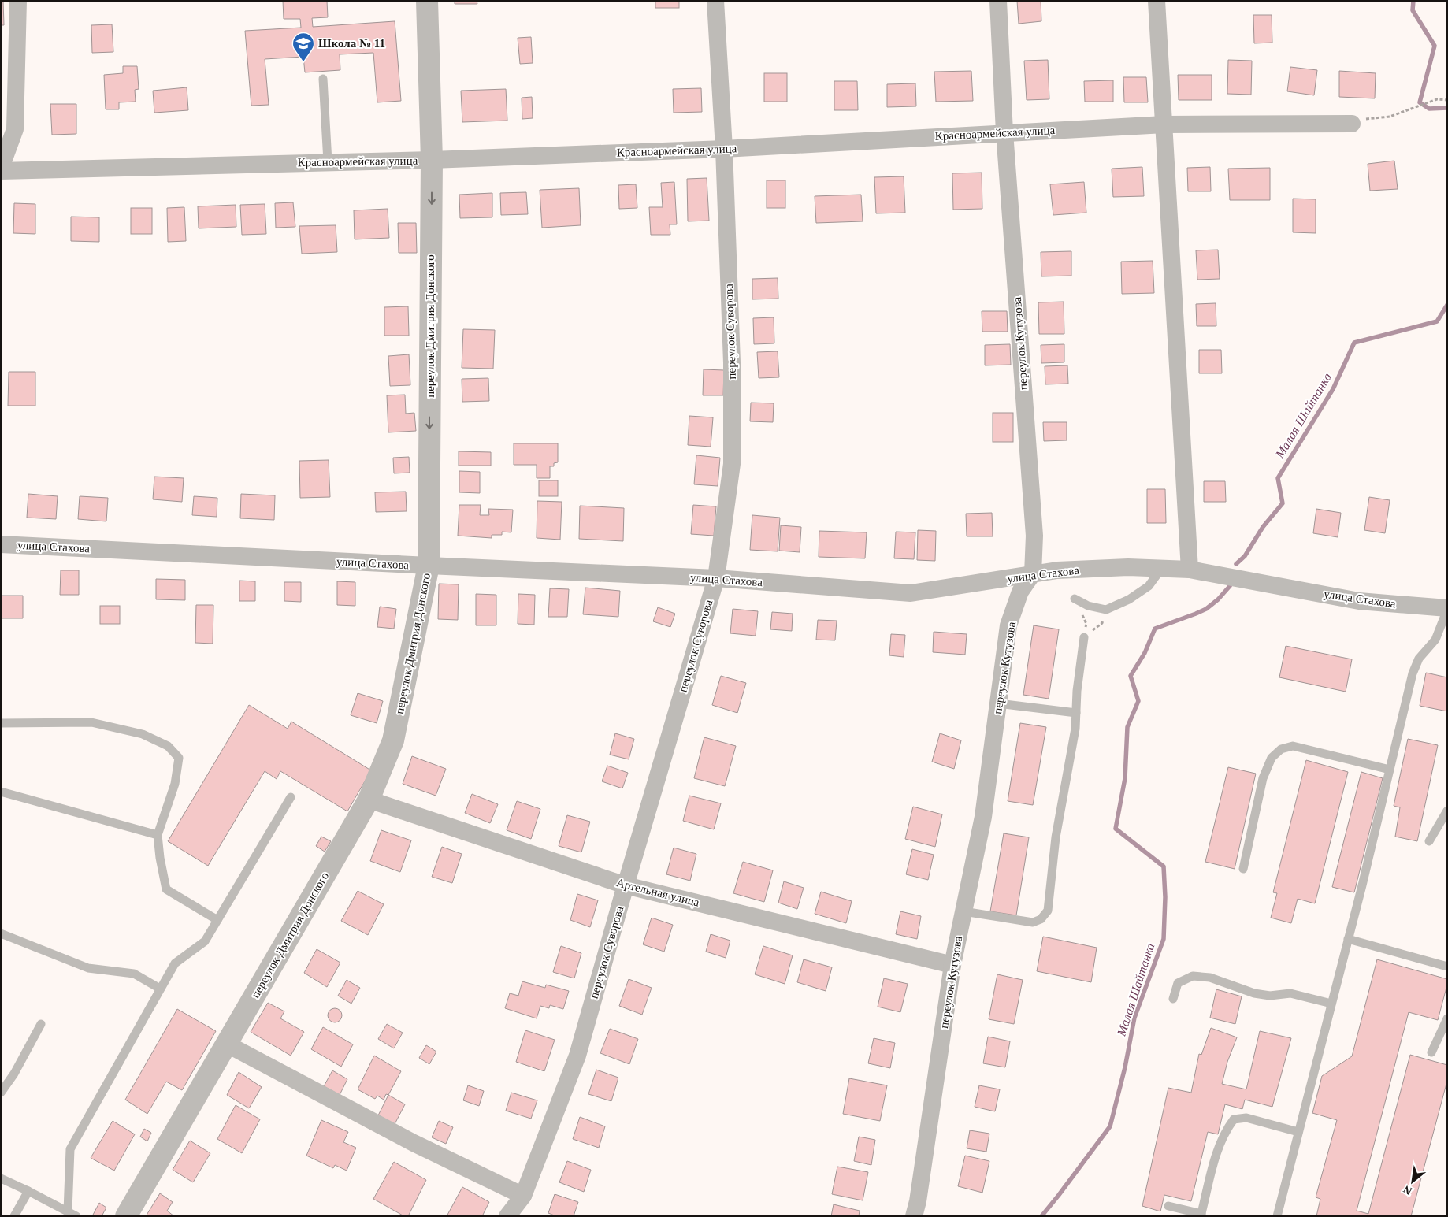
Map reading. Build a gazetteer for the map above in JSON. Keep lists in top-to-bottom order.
{
  "streets": {
    "street": [
      "Красноармейская улица",
      "переулок Дмитрия Донского",
      "переулок Суворова",
      "переулок Кутузова",
      "улица Стахова",
      "Артельная улица"
    ]
  },
  "crossings": [
    ["Красноармейская улица", "переулок Дмитрия Донского"],
    ["Красноармейская улица", "переулок Суворова"],
    ["Красноармейская улица", "переулок Кутузова"],
    ["переулок Дмитрия Донского", "улица Стахова"],
    ["переулок Дмитрия Донского", "Артельная улица"],
    ["переулок Суворова", "улица Стахова"],
    ["переулок Суворова", "Артельная улица"],
    ["переулок Кутузова", "улица Стахова"],
    ["переулок Кутузова", "Артельная улица"]
  ],
  "water": ["Малая Шайтанка"],
  "places": {
    "school or university": ["Школа № 11"]
  },
  "north": "bottom left"
}
